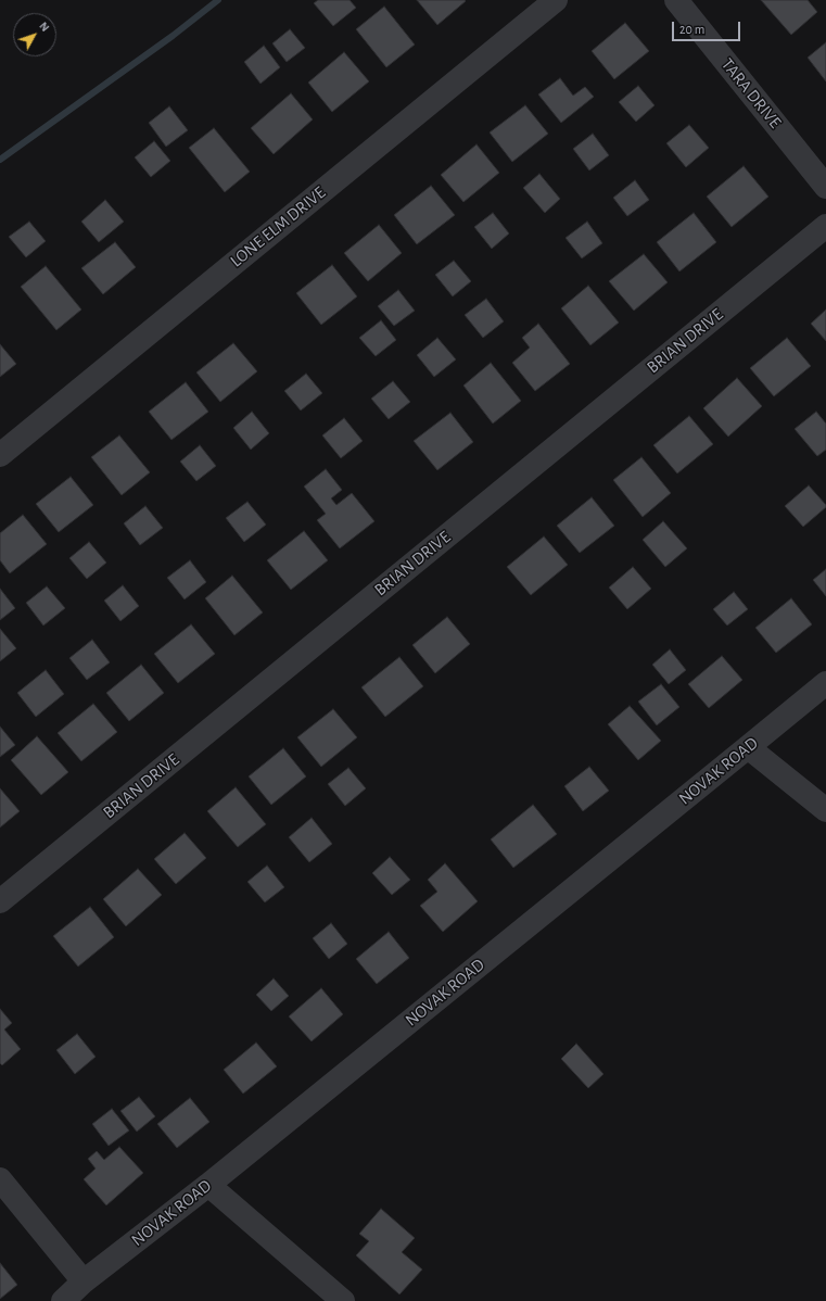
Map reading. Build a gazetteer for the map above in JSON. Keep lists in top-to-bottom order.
{
  "streets": {
    "street": [
      "TARA DRIVE",
      "LONE ELM DRIVE",
      "BRIAN DRIVE",
      "NOVAK ROAD"
    ]
  },
  "scale_bar": "20 m",
  "north": "top right"
}
